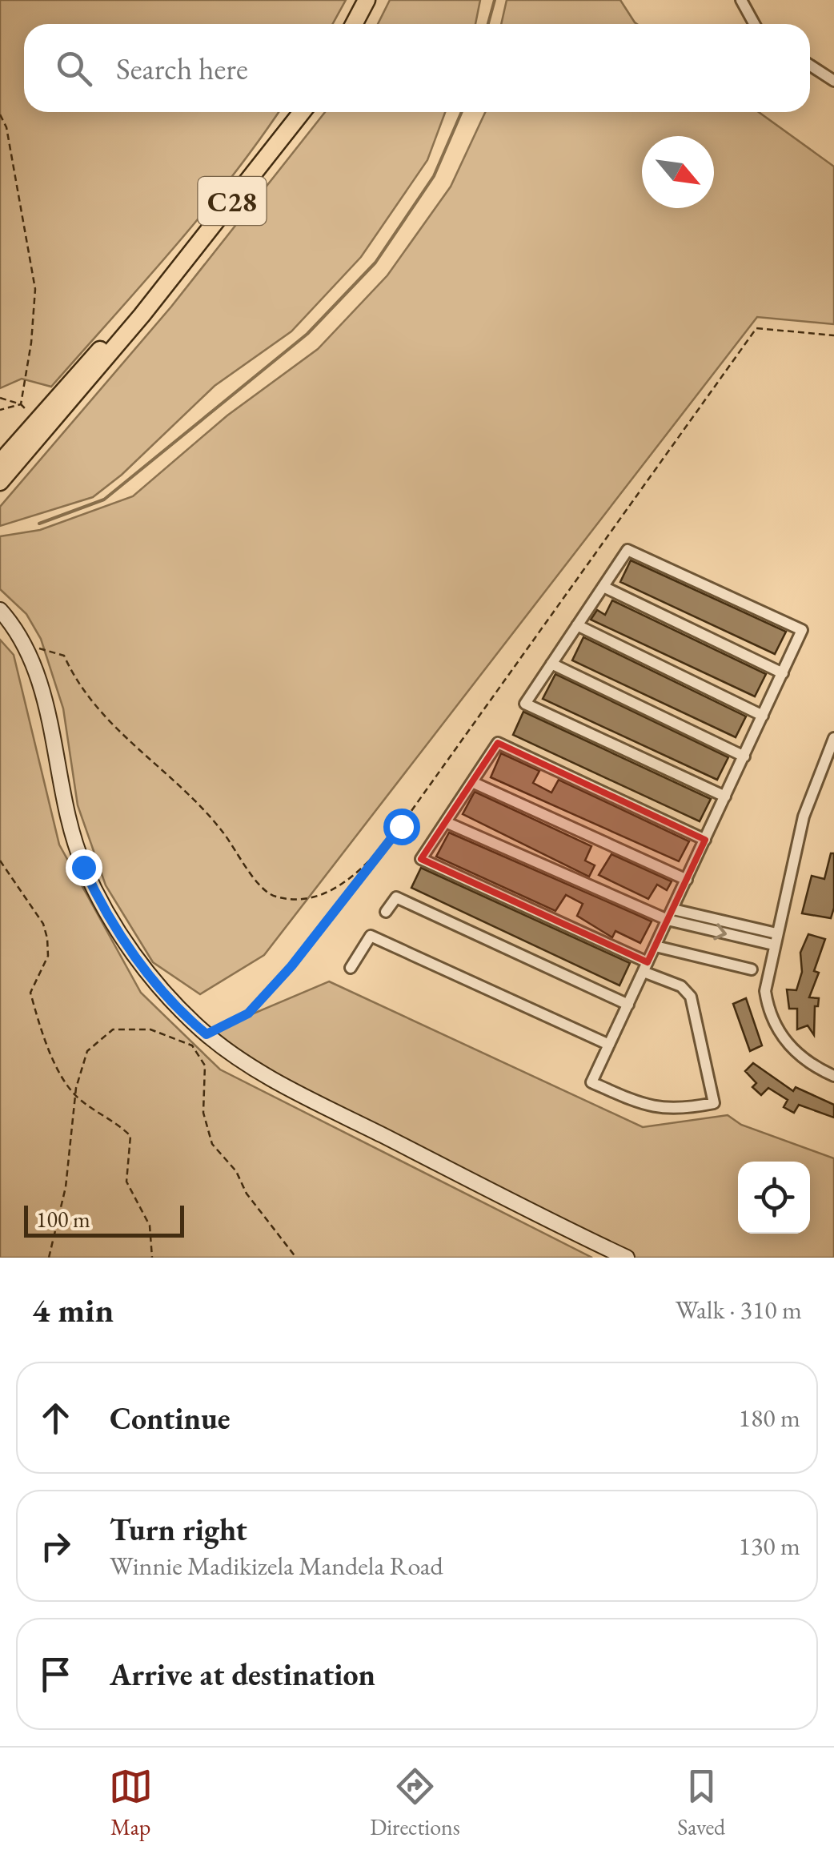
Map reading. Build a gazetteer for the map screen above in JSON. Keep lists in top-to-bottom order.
{
  "streets": {
    "main road": ["C28"]
  },
  "scale_bar": "100 m",
  "north": "bottom right",
  "page": {
    "search": "Search here",
    "scale": "100 m",
    "heading": ["4 min", "Walk · 310 m"],
    "list": [
      ["Continue", "180 m"],
      ["Turn right", "Winnie Madikizela Mandela Road", "130 m"],
      "Arrive at destination"
    ],
    "nav": ["Map", "Directions", "Saved"]
  }
}
